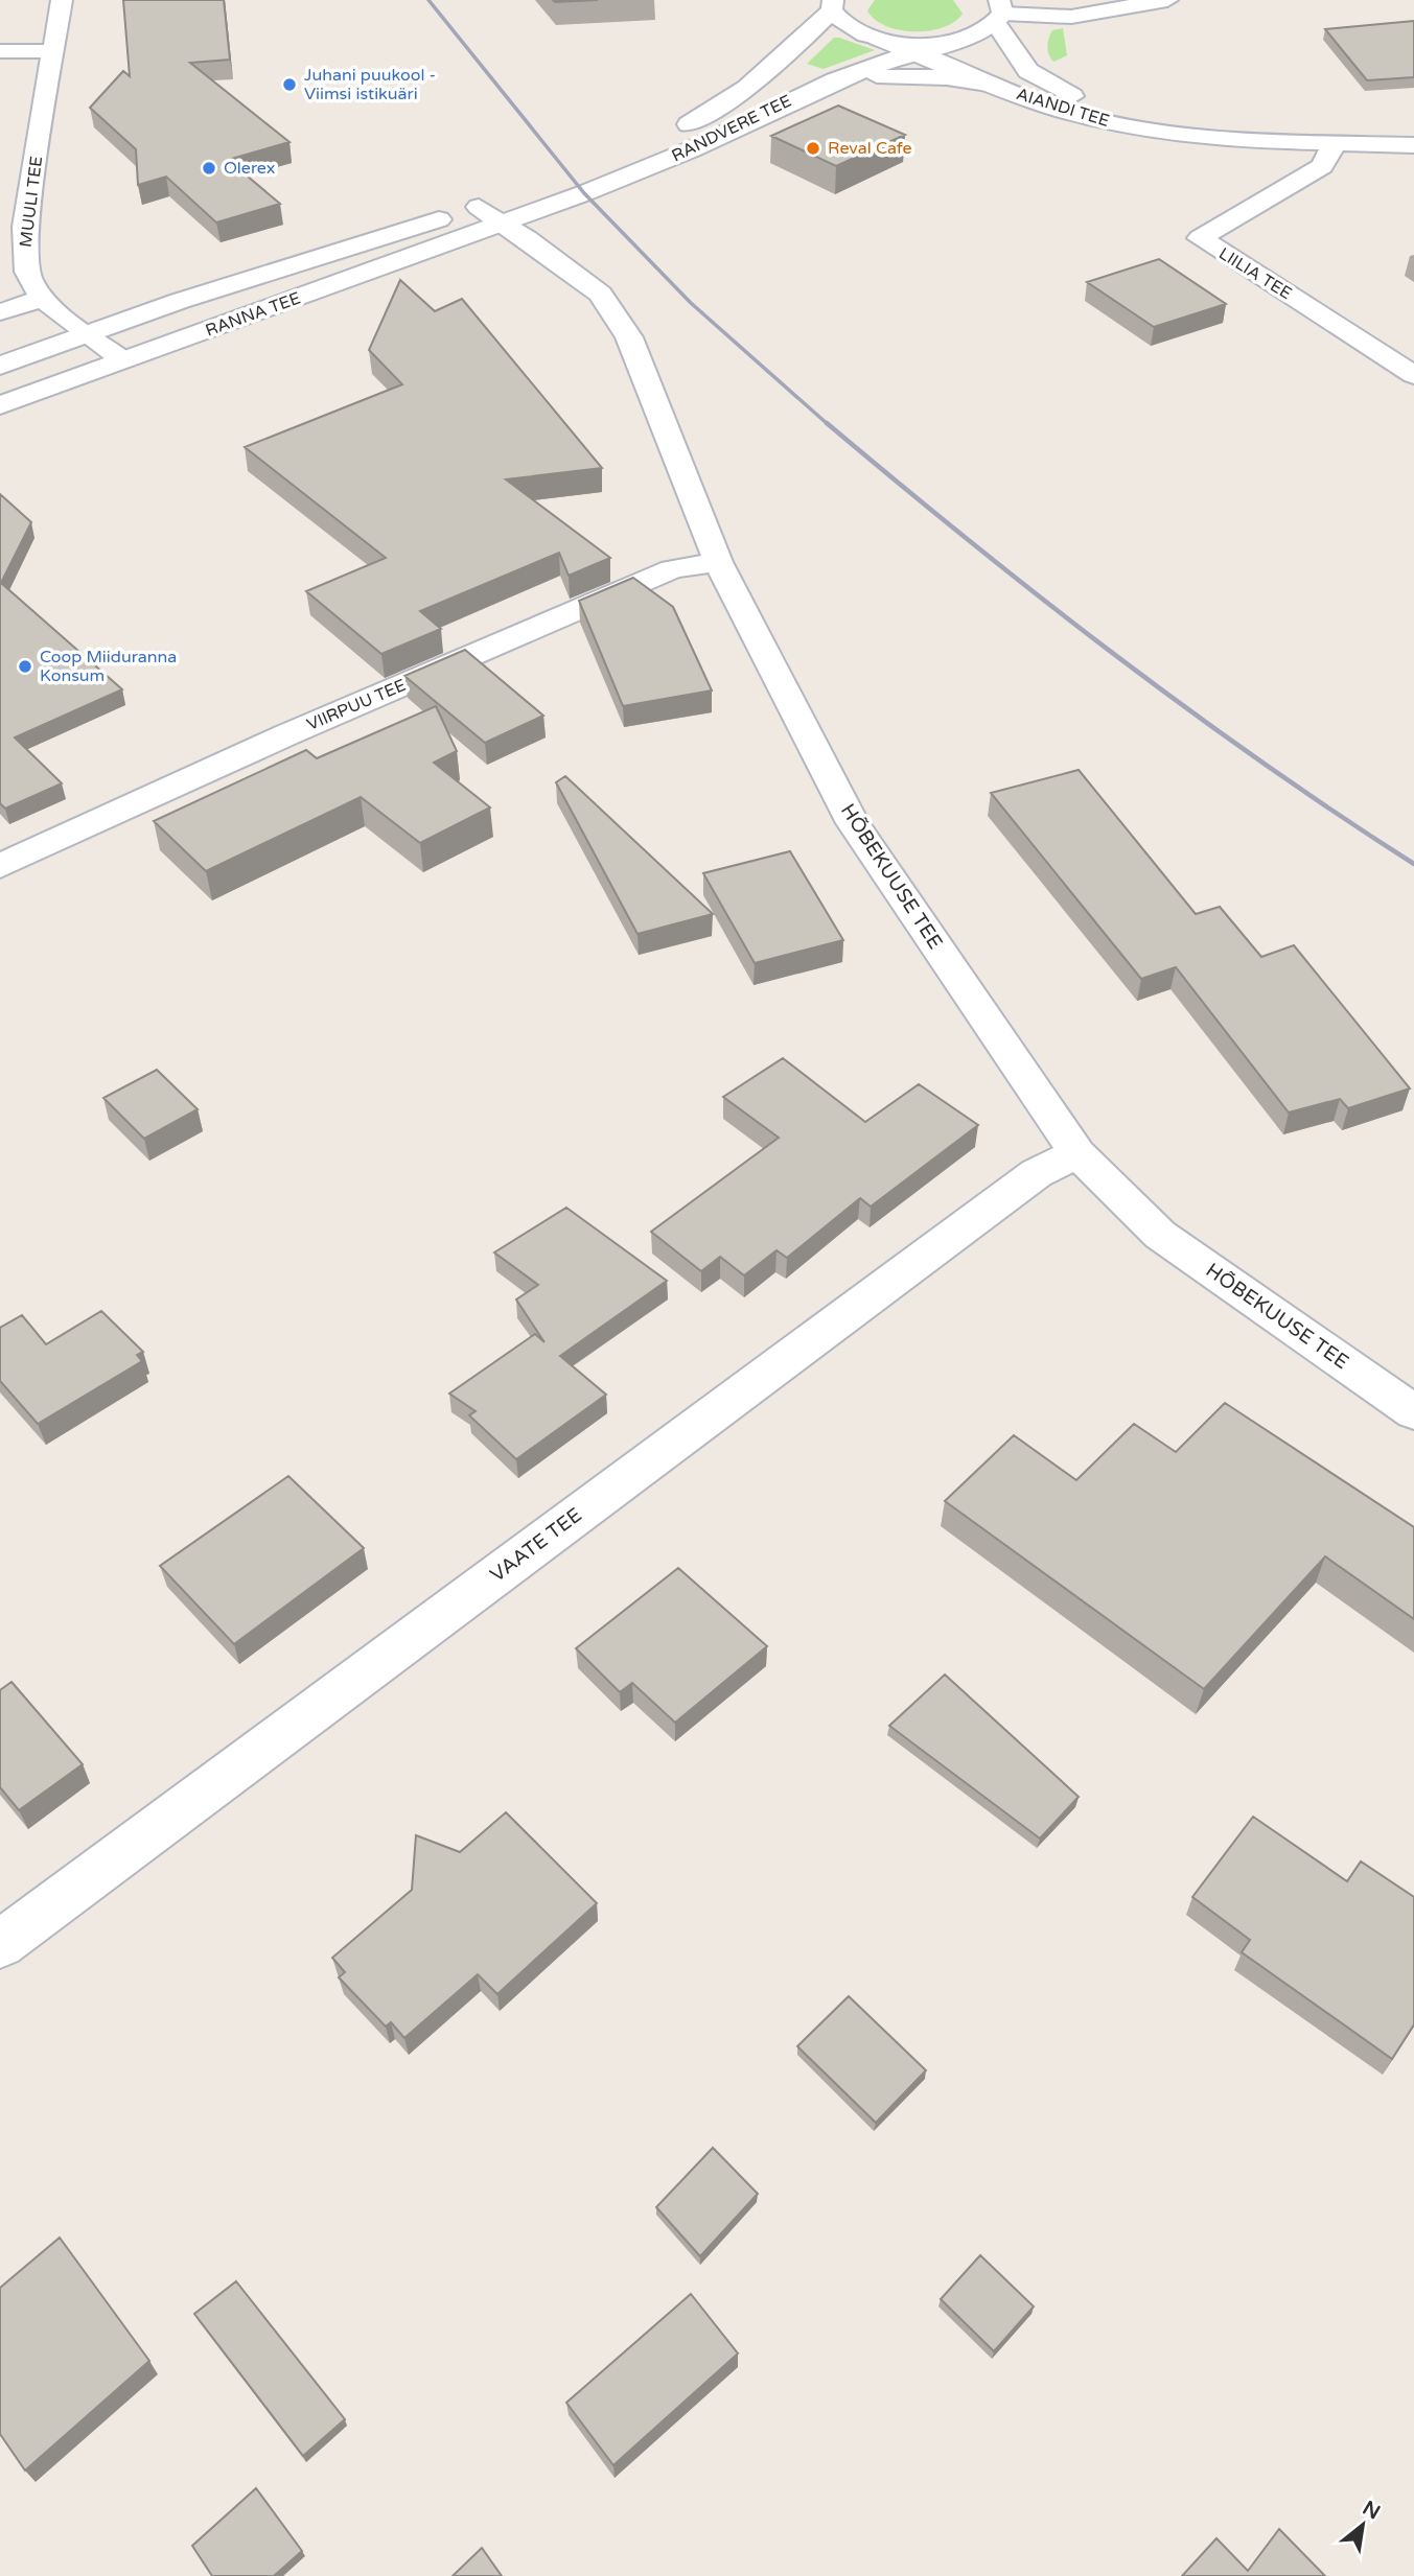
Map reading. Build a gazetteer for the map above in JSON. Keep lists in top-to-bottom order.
{
  "streets": {
    "street": [
      "AIANDI TEE",
      "RANDVERE TEE",
      "MUULI TEE",
      "LIILIA TEE",
      "RANNA TEE",
      "VIIRPUU TEE",
      "HÕBEKUUSE TEE",
      "VAATE TEE"
    ]
  },
  "crossings": [
    ["AIANDI TEE", "RANDVERE TEE"],
    ["AIANDI TEE", "LIILIA TEE"],
    ["RANDVERE TEE", "RANNA TEE"],
    ["RANDVERE TEE", "HÕBEKUUSE TEE"],
    ["MUULI TEE", "RANNA TEE"],
    ["RANNA TEE", "HÕBEKUUSE TEE"],
    ["VIIRPUU TEE", "HÕBEKUUSE TEE"],
    ["HÕBEKUUSE TEE", "VAATE TEE"]
  ],
  "places": [
    "Juhani puukool - Viimsi istikuäri",
    "Reval Cafe",
    "Olerex",
    "Coop Miiduranna Konsum"
  ],
  "north": "top right"
}
